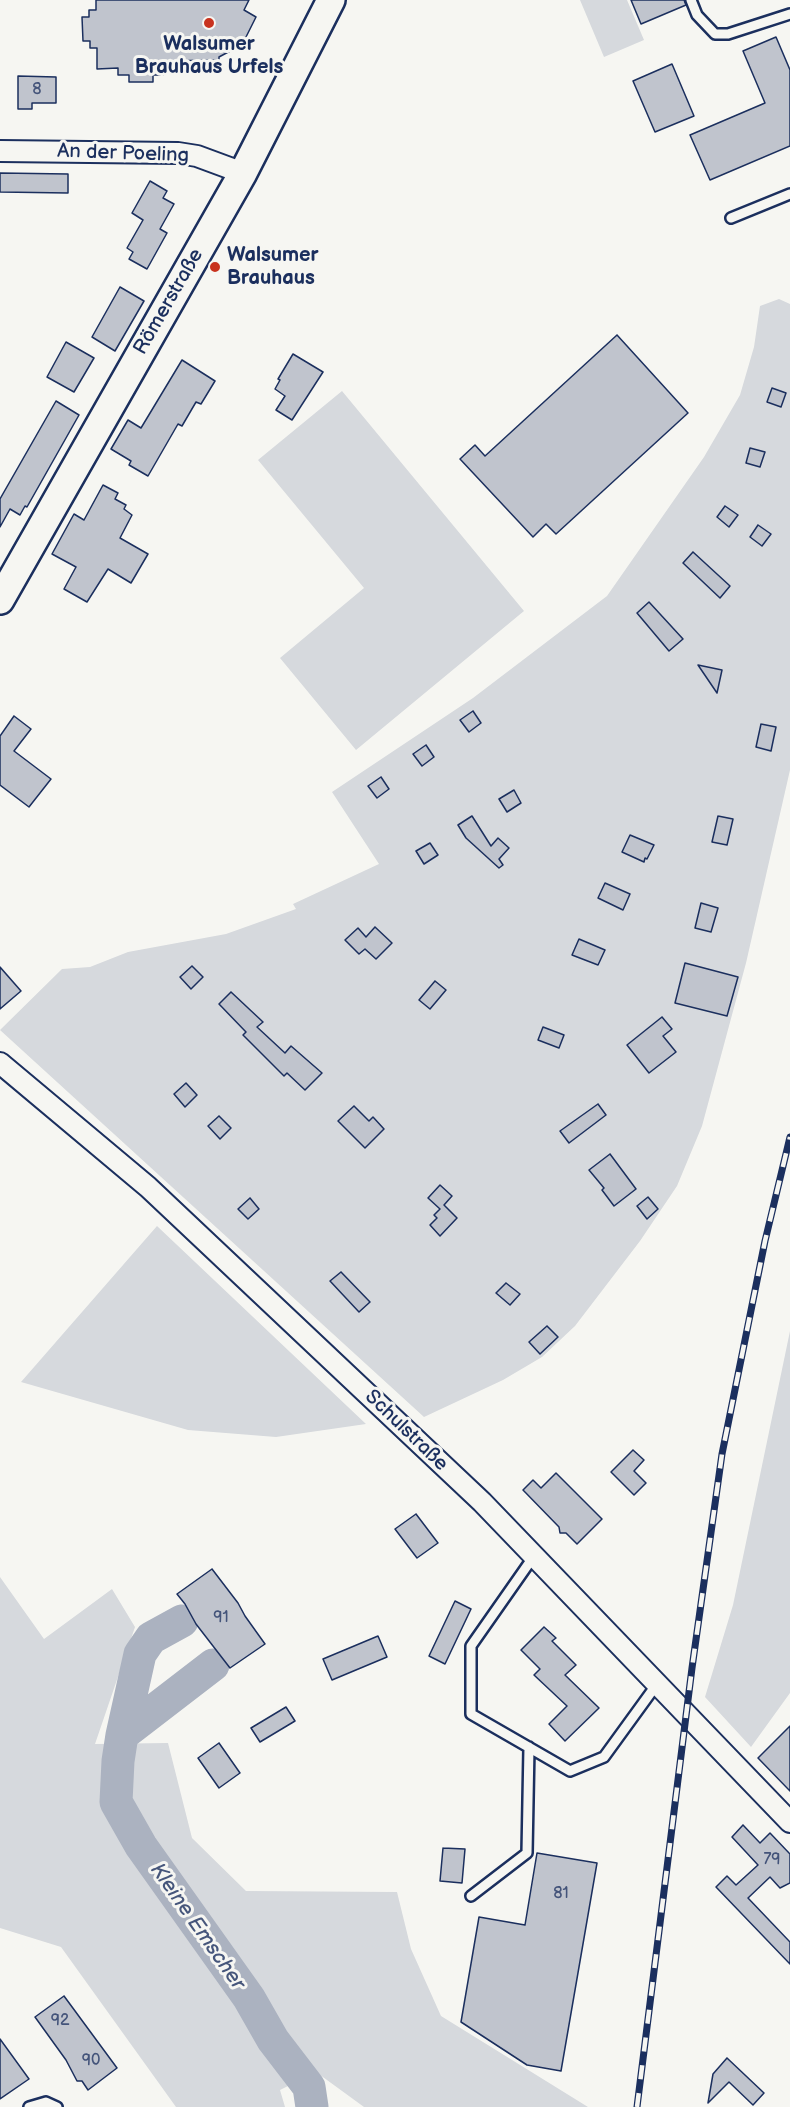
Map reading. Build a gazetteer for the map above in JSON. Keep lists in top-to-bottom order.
{
  "streets": {
    "street": ["An der Poeling", "Römerstraße", "Schulstraße"]
  },
  "crossings": [
    ["An der Poeling", "Römerstraße"]
  ],
  "water": ["Kleine Emscher"],
  "places": ["Walsumer Brauhaus Urfels", "Walsumer Brauhaus"],
  "house_numbers": [
    "8",
    "91",
    "79",
    "81",
    "92",
    "90"
  ]
}
